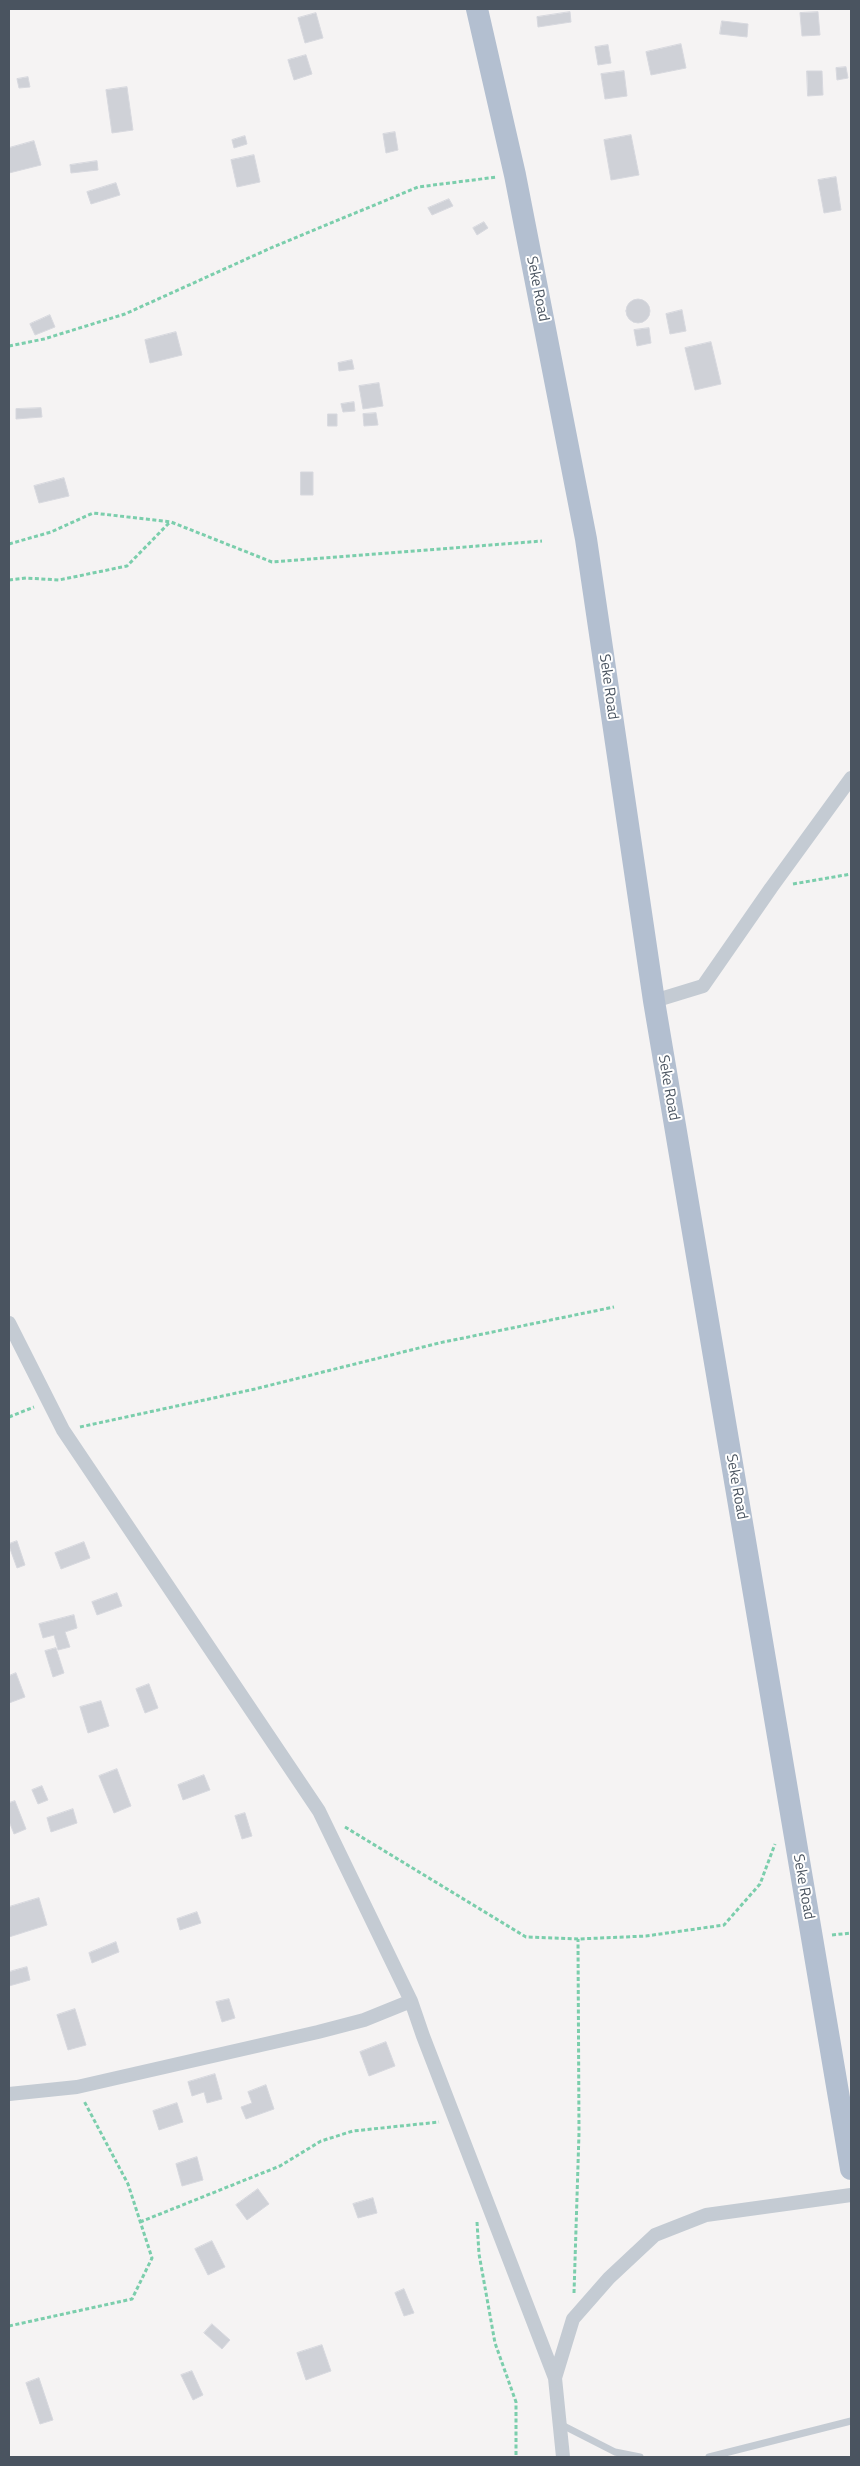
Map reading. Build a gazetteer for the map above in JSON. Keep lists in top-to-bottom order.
{
  "streets": {
    "main road": ["Seke Road"]
  }
}
